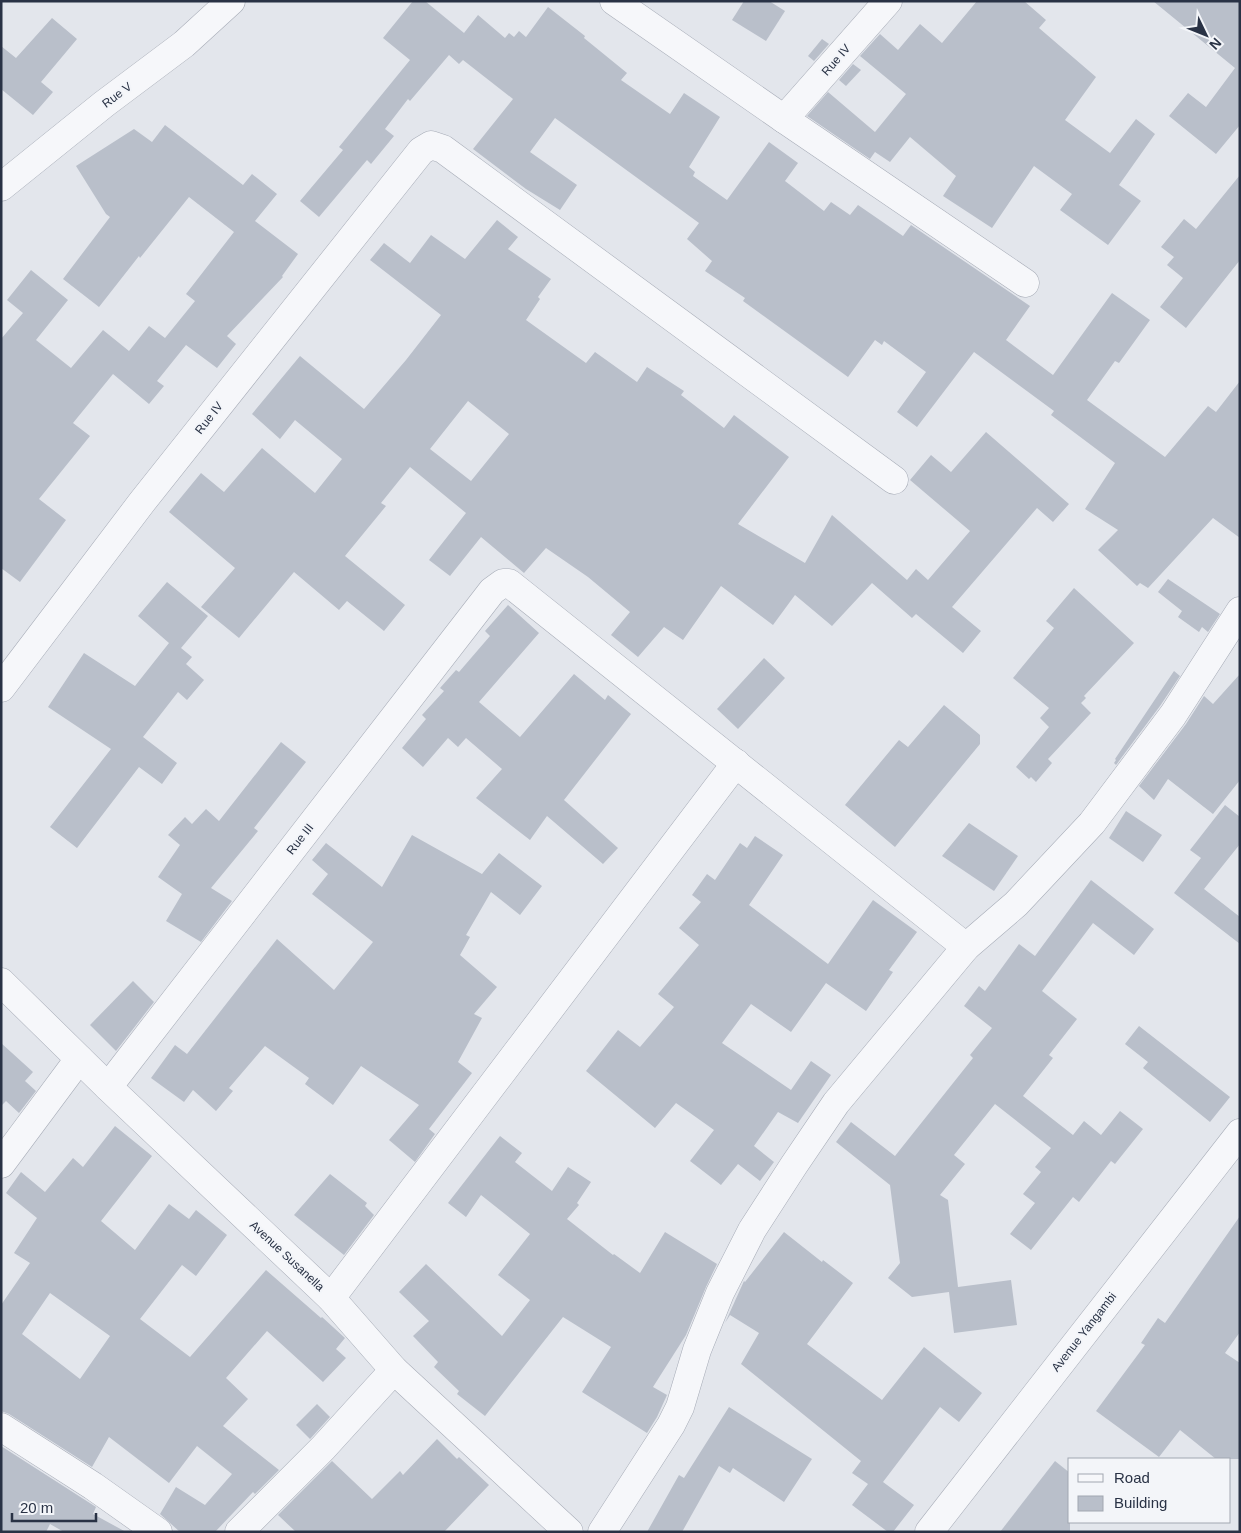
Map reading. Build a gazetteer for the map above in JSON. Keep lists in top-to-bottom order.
{
  "streets": {
    "street": [
      "Rue IV",
      "Rue V",
      "Rue III",
      "Avenue Susanella",
      "Avenue Yangambi"
    ]
  },
  "crossings": [
    ["Rue III", "Avenue Susanella"]
  ],
  "legend": ["Road", "Building"],
  "scale_bar": "20 m",
  "north": "bottom right"
}
